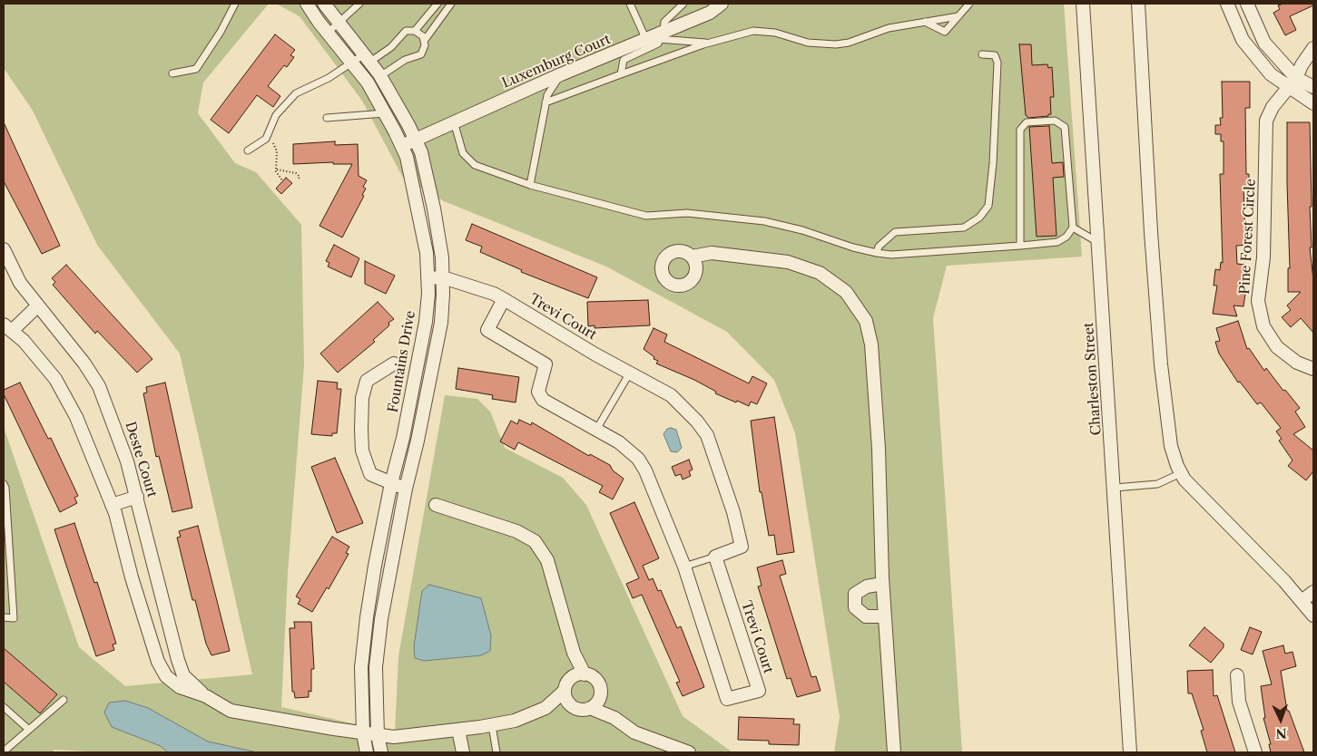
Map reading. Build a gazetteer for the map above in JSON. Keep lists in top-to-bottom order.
{
  "streets": {
    "street": [
      "Luxemburg Court",
      "Pine Forest Circle",
      "Trevi Court",
      "Fountains Drive",
      "Charleston Street",
      "Deste Court"
    ]
  },
  "crossings": [
    ["Luxemburg Court", "Fountains Drive"],
    ["Trevi Court", "Fountains Drive"],
    ["Fountains Drive", "Deste Court"]
  ],
  "north": "bottom"
}
